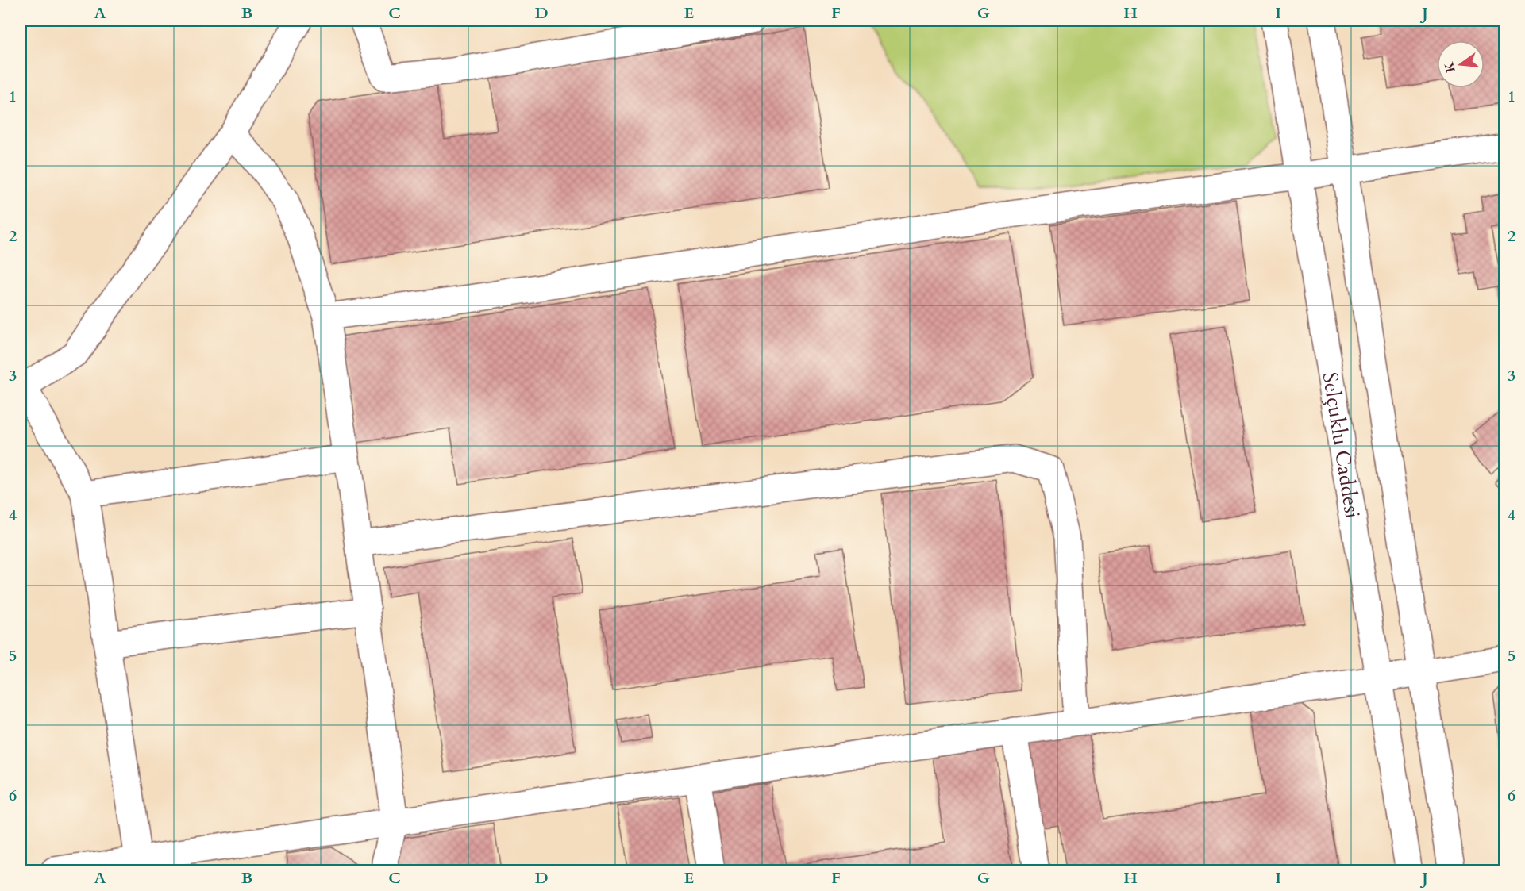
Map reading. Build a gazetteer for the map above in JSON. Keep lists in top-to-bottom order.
{
  "streets": {
    "street": ["Selçuklu Caddesi"]
  },
  "north": "left",
  "grid": {
    "columns": [
      "A",
      "B",
      "C",
      "D",
      "E",
      "F",
      "G",
      "H",
      "I",
      "J"
    ],
    "rows": [
      "1",
      "2",
      "3",
      "4",
      "5",
      "6"
    ]
  }
}
